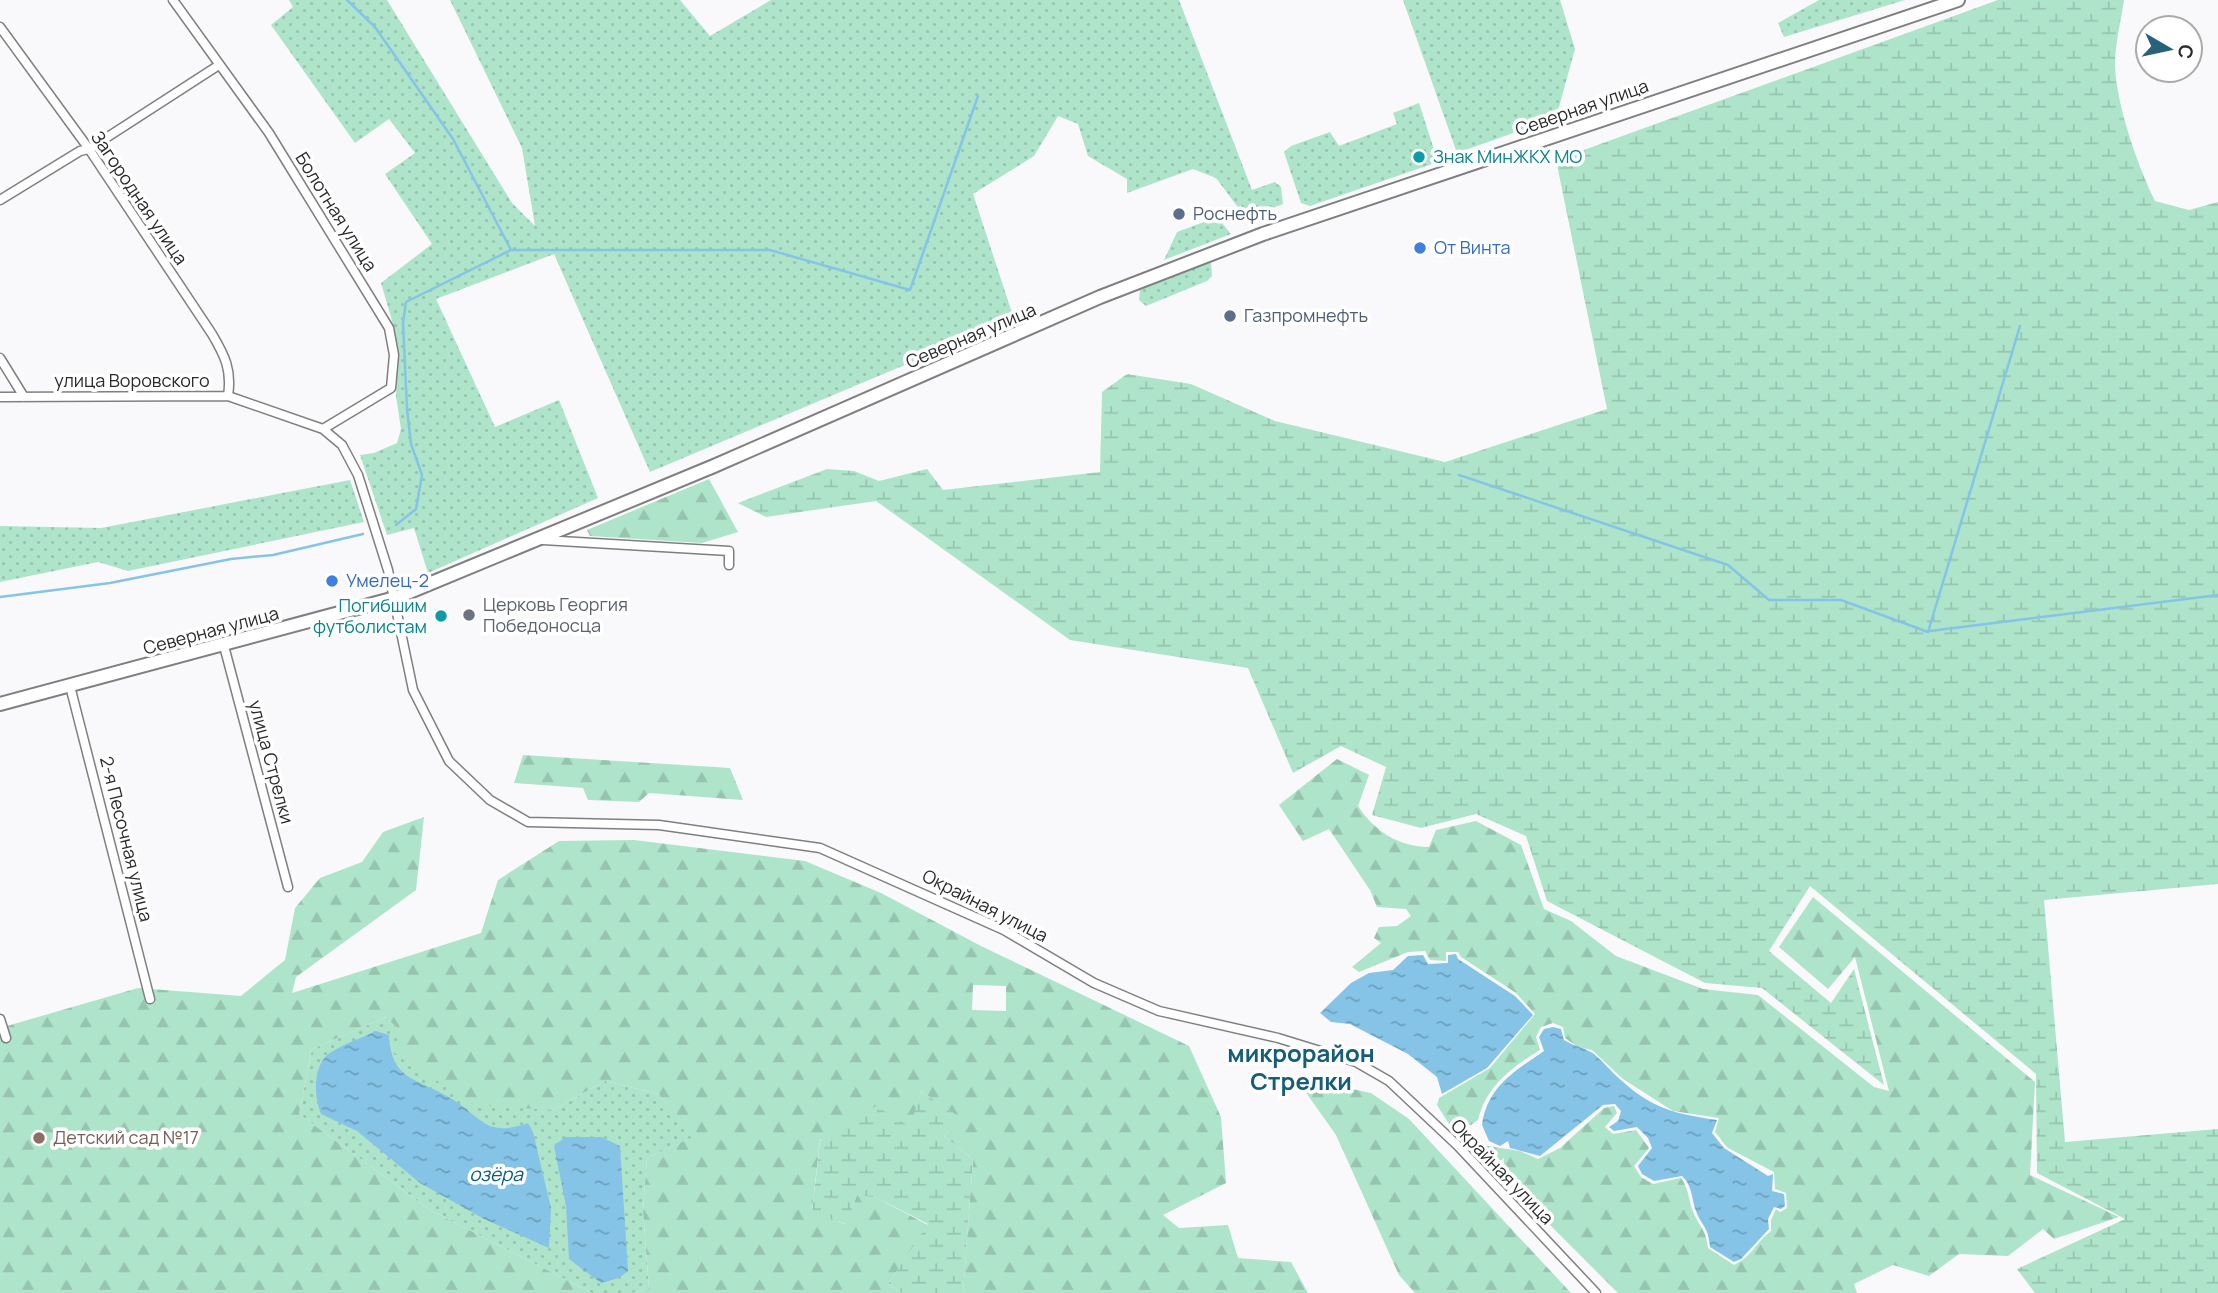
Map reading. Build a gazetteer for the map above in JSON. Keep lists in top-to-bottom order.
{
  "streets": {
    "main road": ["Северная улица"],
    "street": [
      "Загородная улица",
      "Болотная улица",
      "улица Воровского",
      "улица Стрелки",
      "2-я Песочная улица",
      "Окрайная улица"
    ]
  },
  "crossings": [
    ["Северная улица", "улица Воровского"],
    ["Северная улица", "улица Стрелки"],
    ["Северная улица", "2-я Песочная улица"],
    ["Северная улица", "Окрайная улица"],
    ["Загородная улица", "улица Воровского"],
    ["Болотная улица", "улица Воровского"],
    ["улица Воровского", "Окрайная улица"]
  ],
  "districts": ["микрорайон Стрелки"],
  "water": ["озёра"],
  "places": [
    "Знак МинЖКХ МО",
    "Роснефть",
    "От Винта",
    "Газпромнефть",
    "Умелец-2",
    "Церковь Георгия Победоносца",
    "Погибшим футболистам",
    "Детский сад №17"
  ],
  "north": "right"
}
